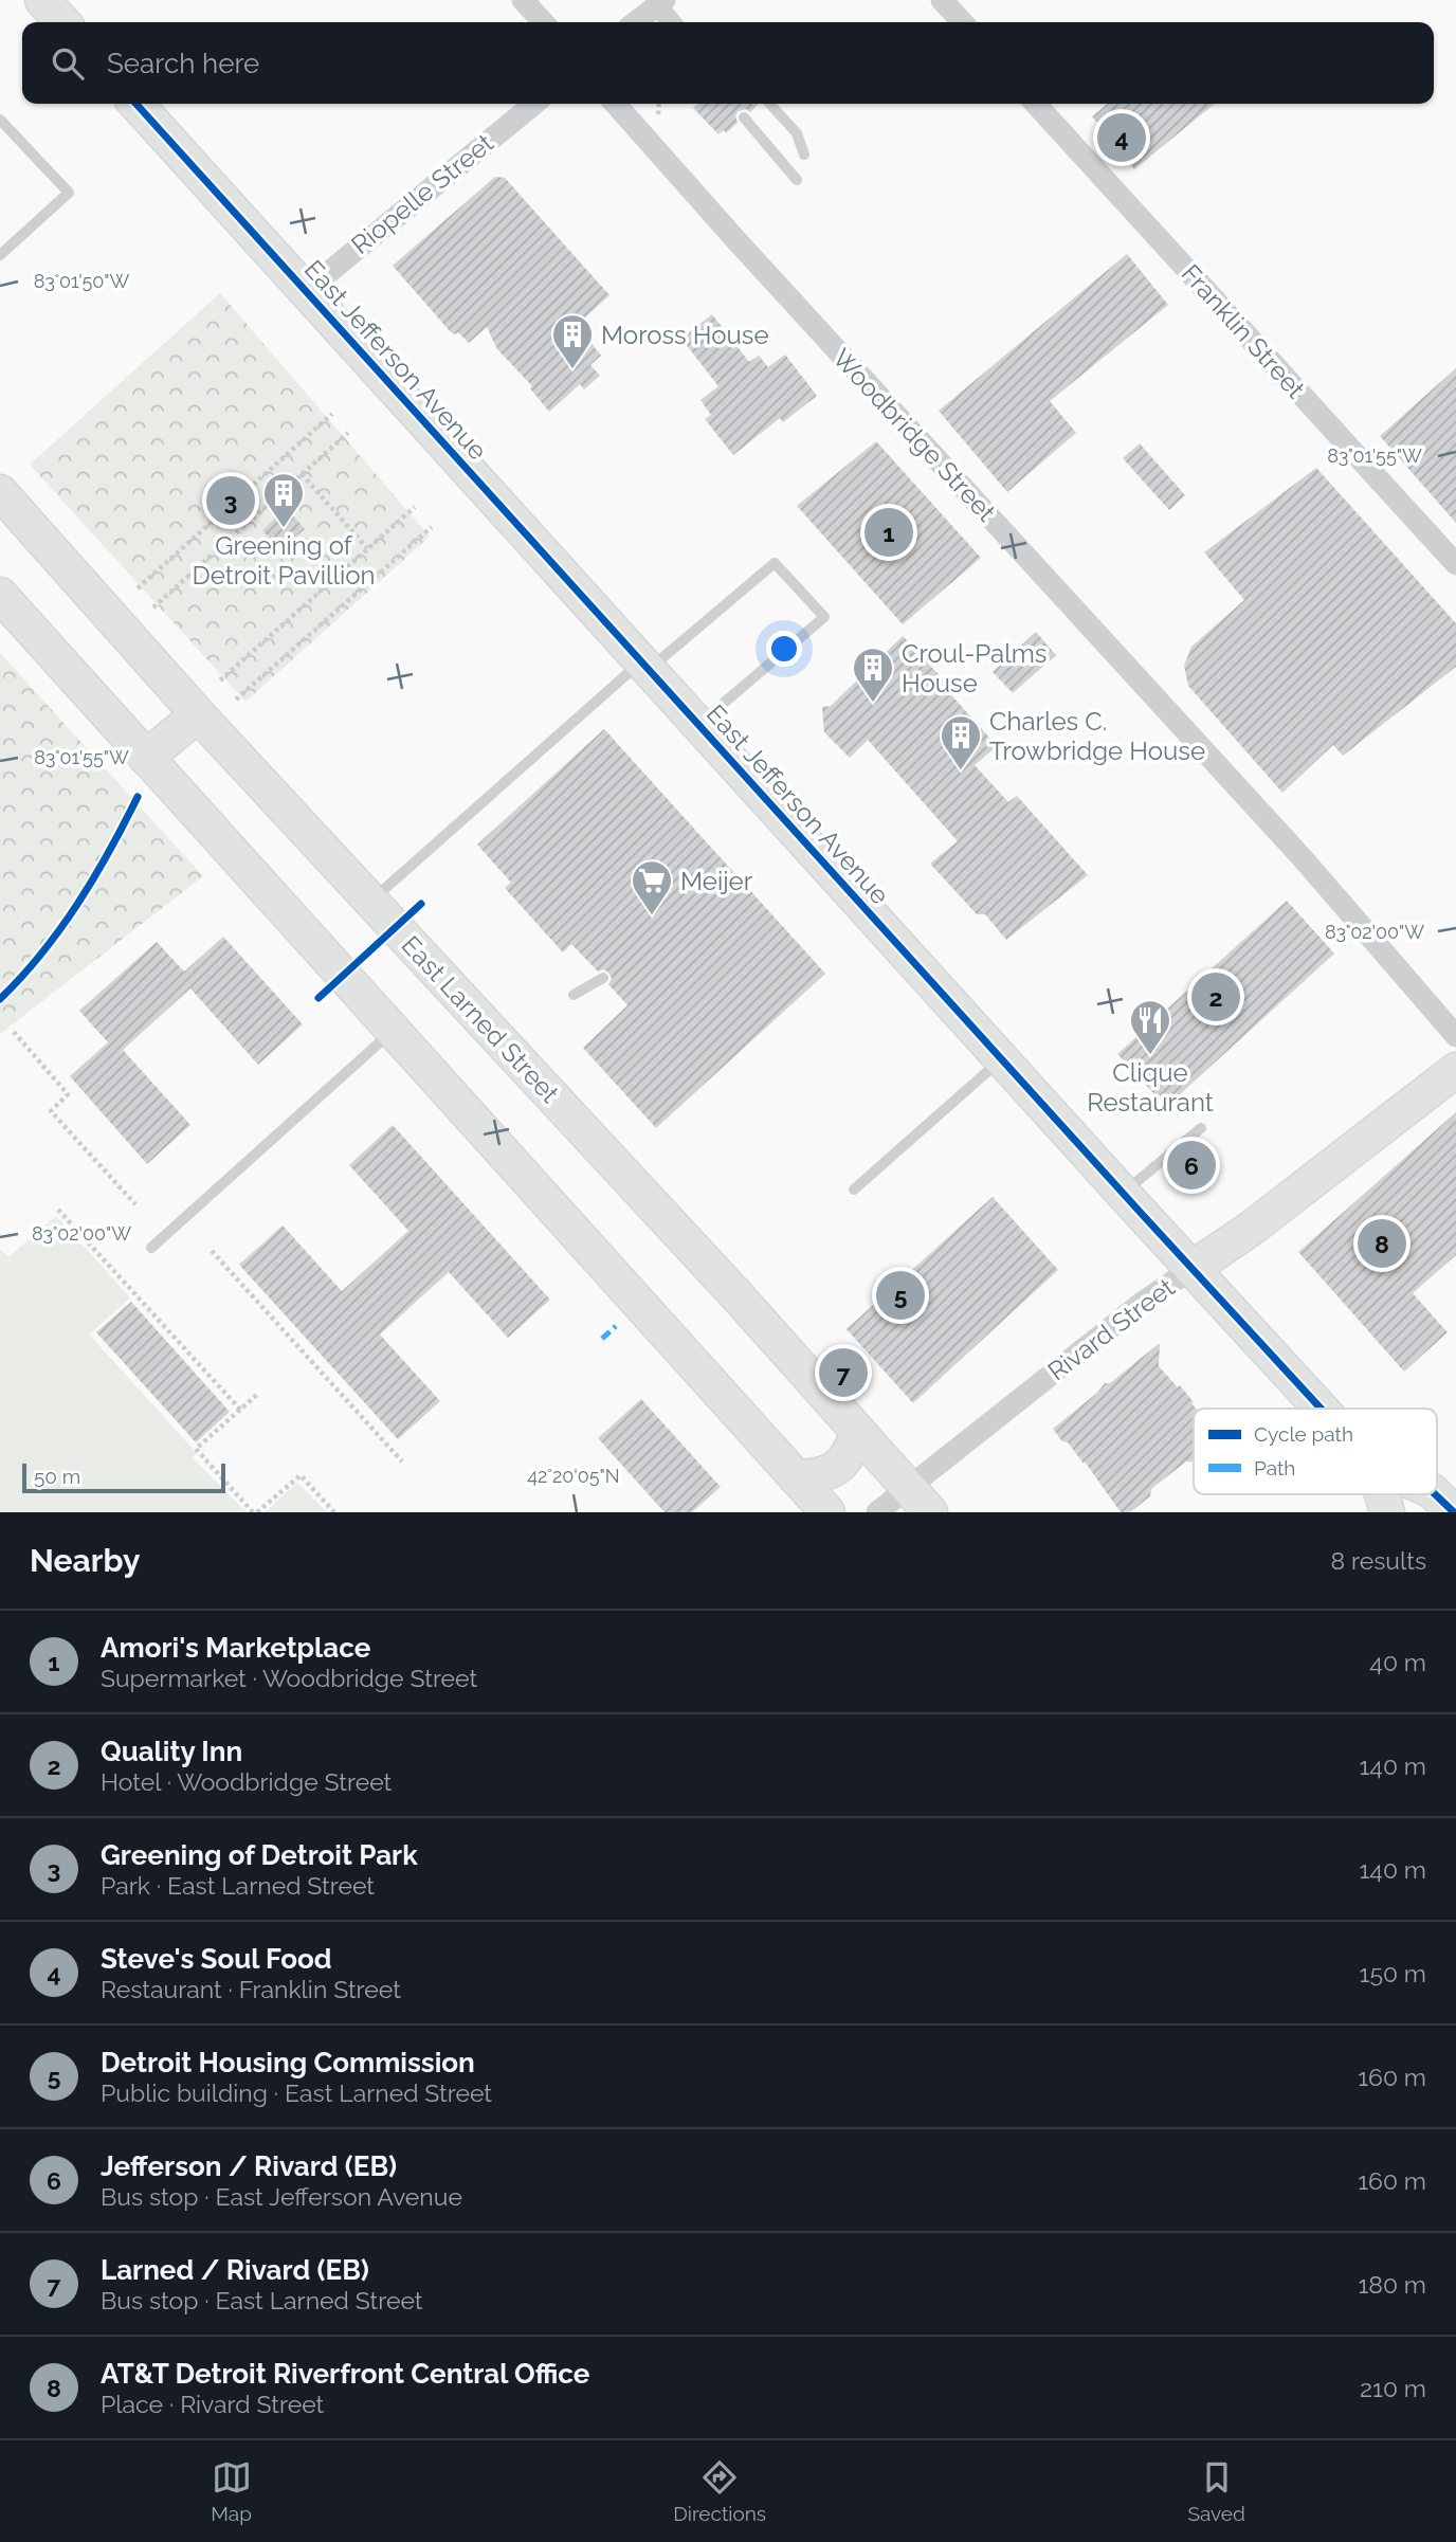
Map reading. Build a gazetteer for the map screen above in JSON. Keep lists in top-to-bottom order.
{
  "streets": {
    "street": [
      "Riopelle Street",
      "Franklin Street",
      "East Jefferson Avenue",
      "Woodbridge Street",
      "East Larned Street",
      "Rivard Street"
    ]
  },
  "crossings": [
    ["Riopelle Street", "East Jefferson Avenue"],
    ["East Jefferson Avenue", "Rivard Street"],
    ["East Larned Street", "Rivard Street"]
  ],
  "places": {
    "building": [
      "Moross House",
      "Greening of Detroit Pavillion",
      "Croul-Palms House",
      "Charles C. Trowbridge House"
    ],
    "supermarket": ["Meijer"],
    "restaurant": ["Clique Restaurant"]
  },
  "legend": ["Cycle path", "Path"],
  "scale_bar": "50 m",
  "page": {
    "search": "Search here",
    "pins": [
      "4",
      "3",
      "1",
      "2",
      "6",
      "8",
      "5",
      "7"
    ],
    "scale": "50 m",
    "heading": ["Nearby", "8 results"],
    "list": [
      {
        "mark": "1",
        "name": "Amori's Marketplace",
        "note": "Supermarket · Woodbridge Street",
        "value": "40 m"
      },
      {
        "mark": "2",
        "name": "Quality Inn",
        "note": "Hotel · Woodbridge Street",
        "value": "140 m"
      },
      {
        "mark": "3",
        "name": "Greening of Detroit Park",
        "note": "Park · East Larned Street",
        "value": "140 m"
      },
      {
        "mark": "4",
        "name": "Steve's Soul Food",
        "note": "Restaurant · Franklin Street",
        "value": "150 m"
      },
      {
        "mark": "5",
        "name": "Detroit Housing Commission",
        "note": "Public building · East Larned Street",
        "value": "160 m"
      },
      {
        "mark": "6",
        "name": "Jefferson / Rivard (EB)",
        "note": "Bus stop · East Jefferson Avenue",
        "value": "160 m"
      },
      {
        "mark": "7",
        "name": "Larned / Rivard (EB)",
        "note": "Bus stop · East Larned Street",
        "value": "180 m"
      },
      {
        "mark": "8",
        "name": "AT&T Detroit Riverfront Central Office",
        "note": "Place · Rivard Street",
        "value": "210 m"
      }
    ],
    "nav": ["Map", "Directions", "Saved"]
  },
  "coordinates": [
    "83°01'50\"W",
    "83°01'55\"W",
    "83°02'00\"W",
    "42°20'05\"N"
  ]
}
